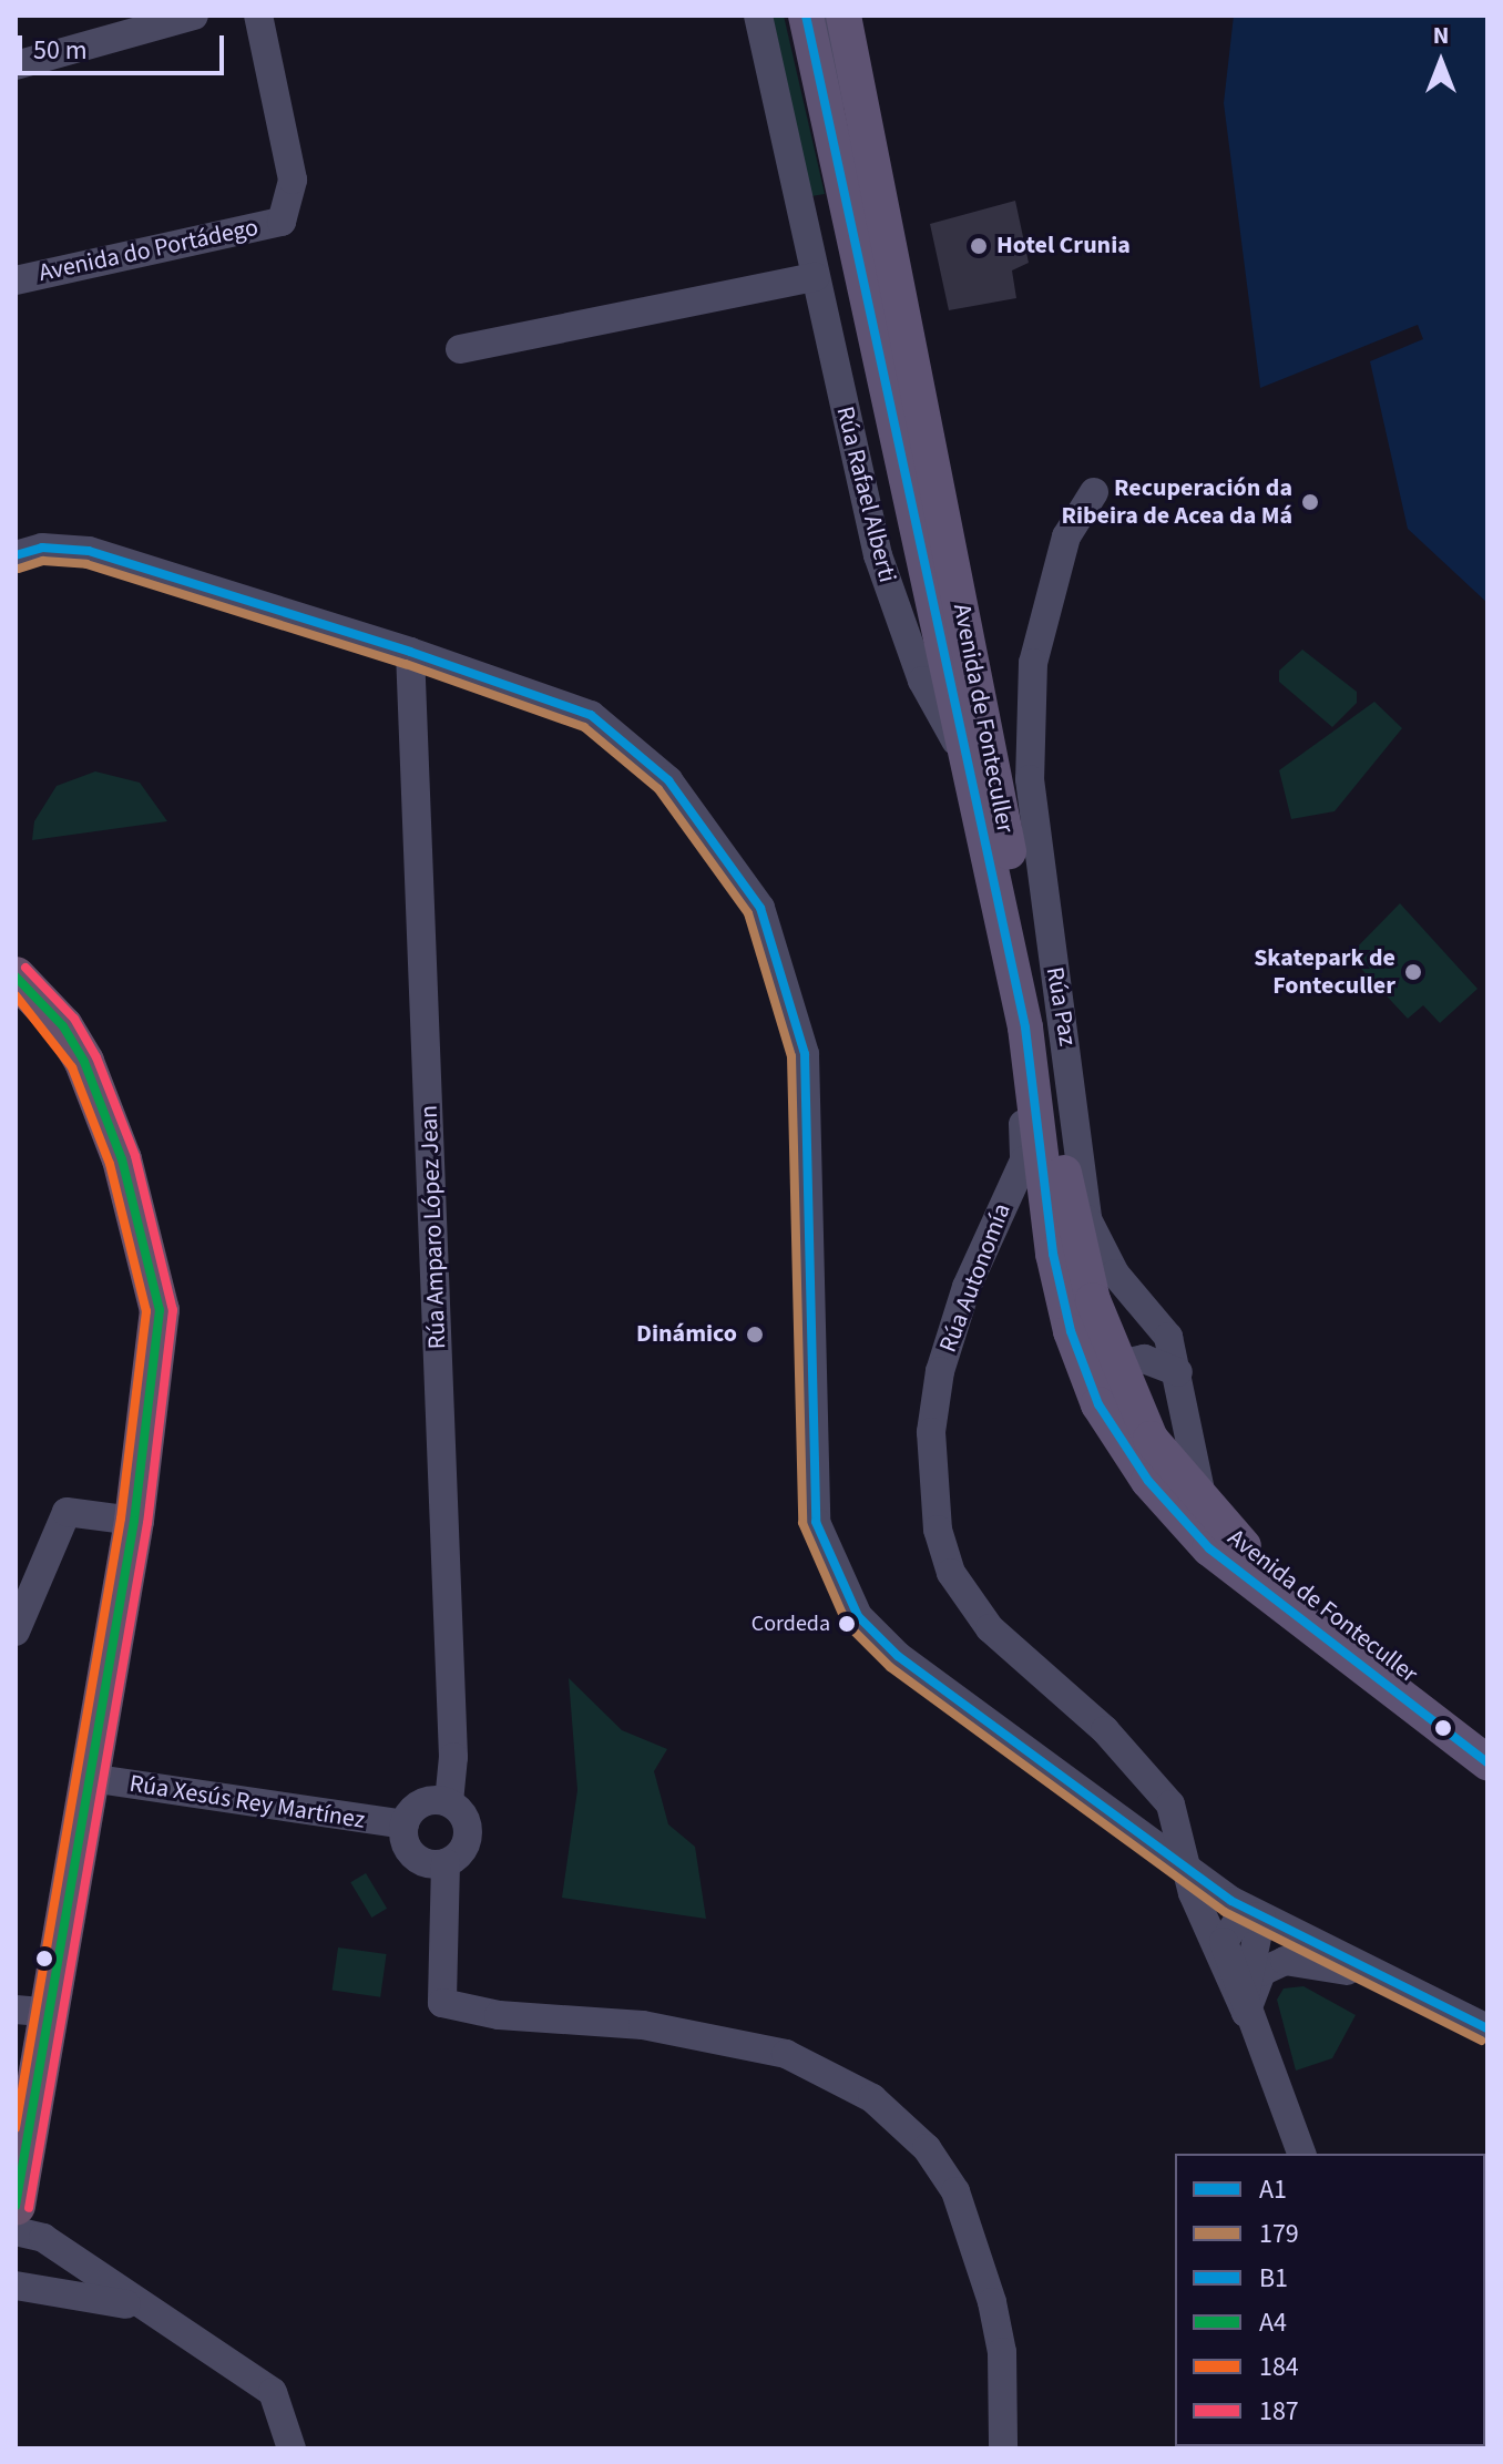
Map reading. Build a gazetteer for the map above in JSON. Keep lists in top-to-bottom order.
{
  "streets": {
    "main road": ["Avenida de Fonteculler"],
    "street": [
      "Avenida do Portádego",
      "Rúa Rafael Alberti",
      "Rúa Paz",
      "Rúa Amparo López Jean",
      "Rúa Autonomía",
      "Rúa Xesús Rey Martínez"
    ]
  },
  "crossings": [
    ["Rúa Rafael Alberti", "Avenida de Fonteculler"],
    ["Avenida de Fonteculler", "Rúa Paz"],
    ["Avenida de Fonteculler", "Rúa Autonomía"],
    ["Rúa Amparo López Jean", "Rúa Xesús Rey Martínez"]
  ],
  "places": [
    "Hotel Crunia",
    "Recuperación da Ribeira de Acea da Má",
    "Skatepark de Fonteculler",
    "Dinámico",
    "Cordeda"
  ],
  "lines": [
    "transit line B1",
    "transit line A1",
    "transit line 179",
    "transit line 187",
    "transit line A4",
    "transit line 184"
  ],
  "legend": [
    "A1",
    "179",
    "B1",
    "A4",
    "184",
    "187"
  ],
  "scale_bar": "50 m",
  "north": "top"
}
